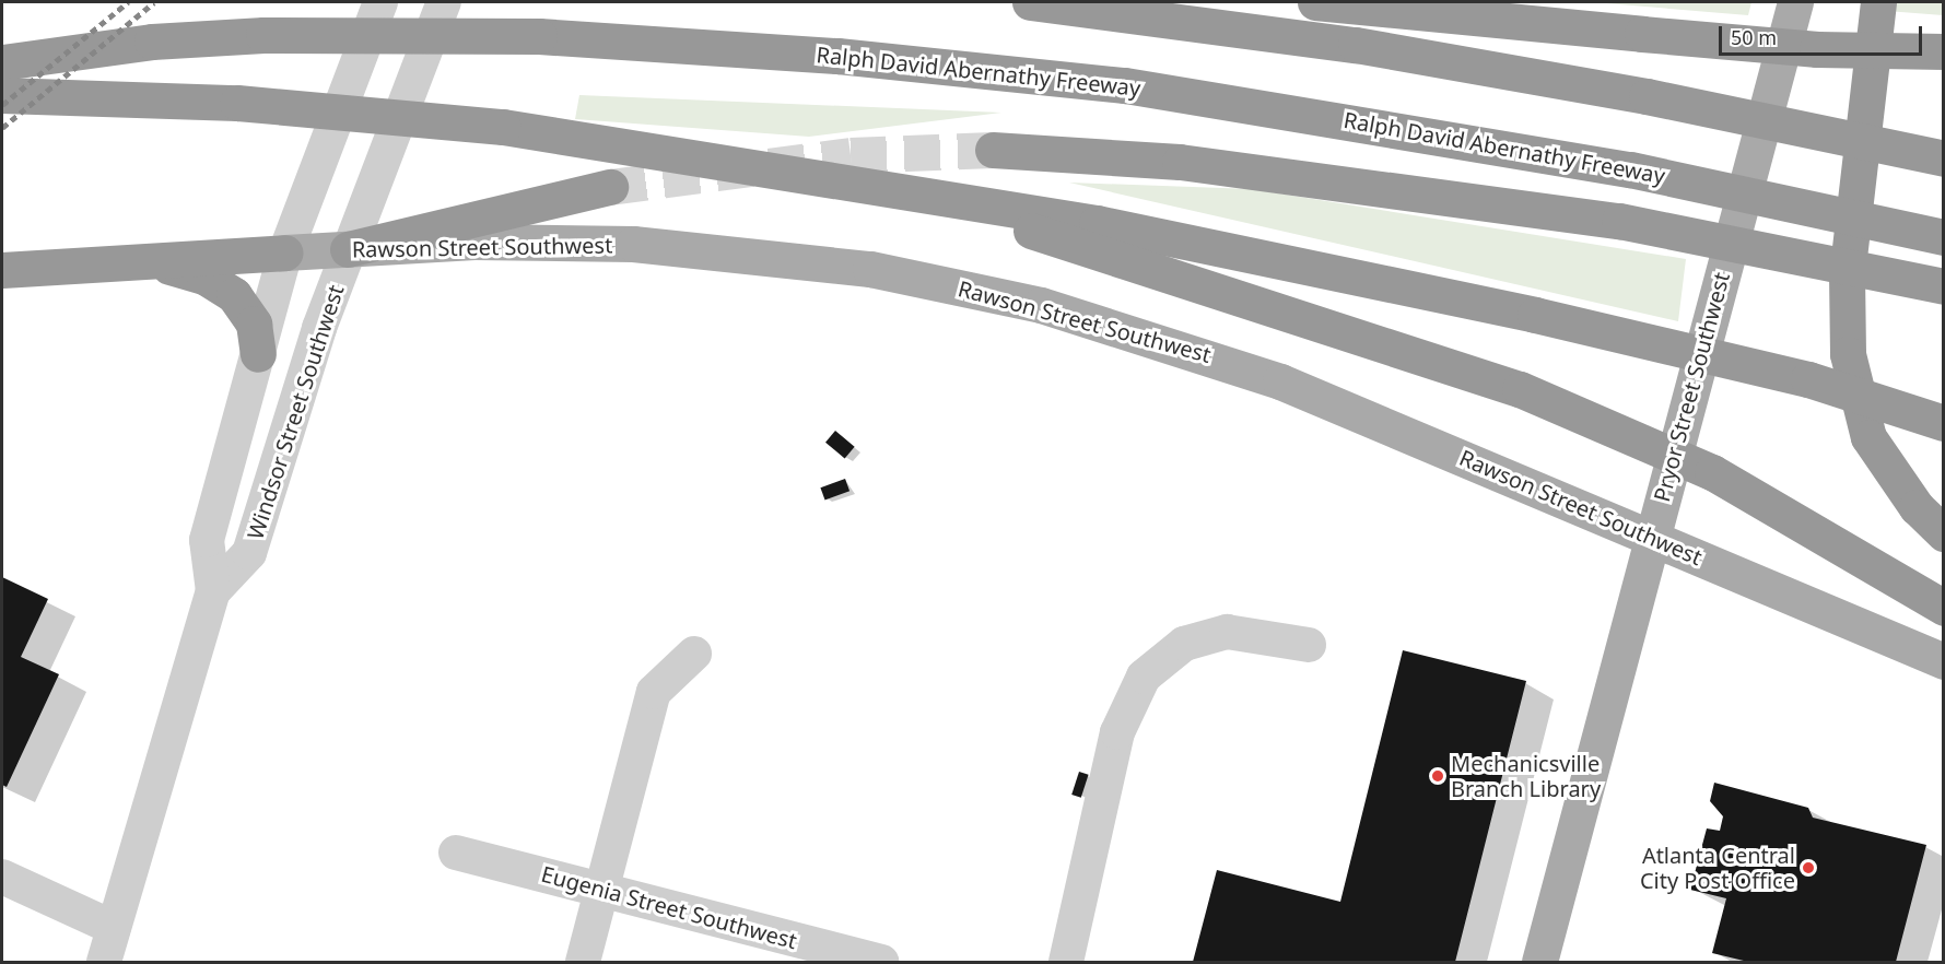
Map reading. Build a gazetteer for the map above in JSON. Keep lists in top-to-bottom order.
{
  "streets": {
    "highway": ["Ralph David Abernathy Freeway"],
    "main road": ["Rawson Street Southwest", "Pryor Street Southwest"],
    "street": ["Windsor Street Southwest", "Eugenia Street Southwest"]
  },
  "crossings": [
    ["Rawson Street Southwest", "Pryor Street Southwest"],
    ["Rawson Street Southwest", "Windsor Street Southwest"]
  ],
  "places": ["Mechanicsville Branch Library", "Atlanta Central City Post Office"],
  "scale_bar": "50 m"
}
